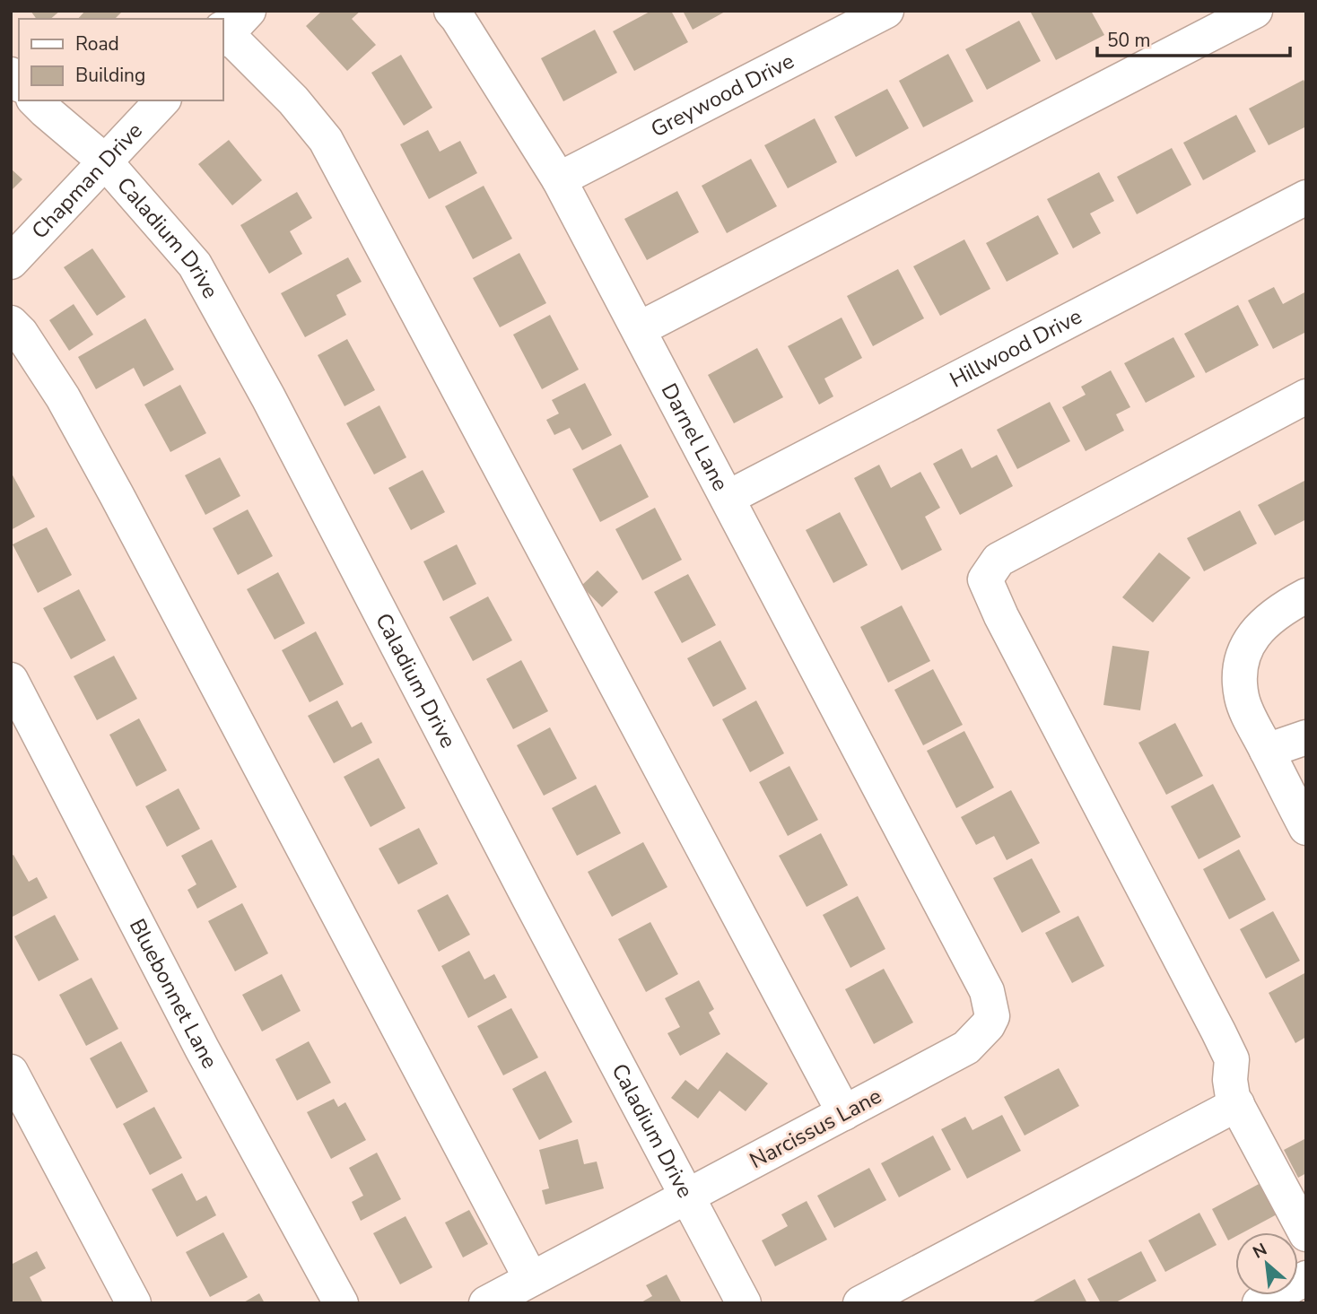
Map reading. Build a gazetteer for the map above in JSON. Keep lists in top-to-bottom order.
{
  "streets": {
    "street": [
      "Greywood Drive",
      "Chapman Drive",
      "Caladium Drive",
      "Hillwood Drive",
      "Darnel Lane",
      "Bluebonnet Lane",
      "Narcissus Lane"
    ]
  },
  "crossings": [
    ["Greywood Drive", "Darnel Lane"],
    ["Chapman Drive", "Caladium Drive"],
    ["Caladium Drive", "Narcissus Lane"],
    ["Hillwood Drive", "Darnel Lane"],
    ["Darnel Lane", "Narcissus Lane"]
  ],
  "legend": ["Road", "Building"],
  "scale_bar": "50 m",
  "north": "top left"
}
